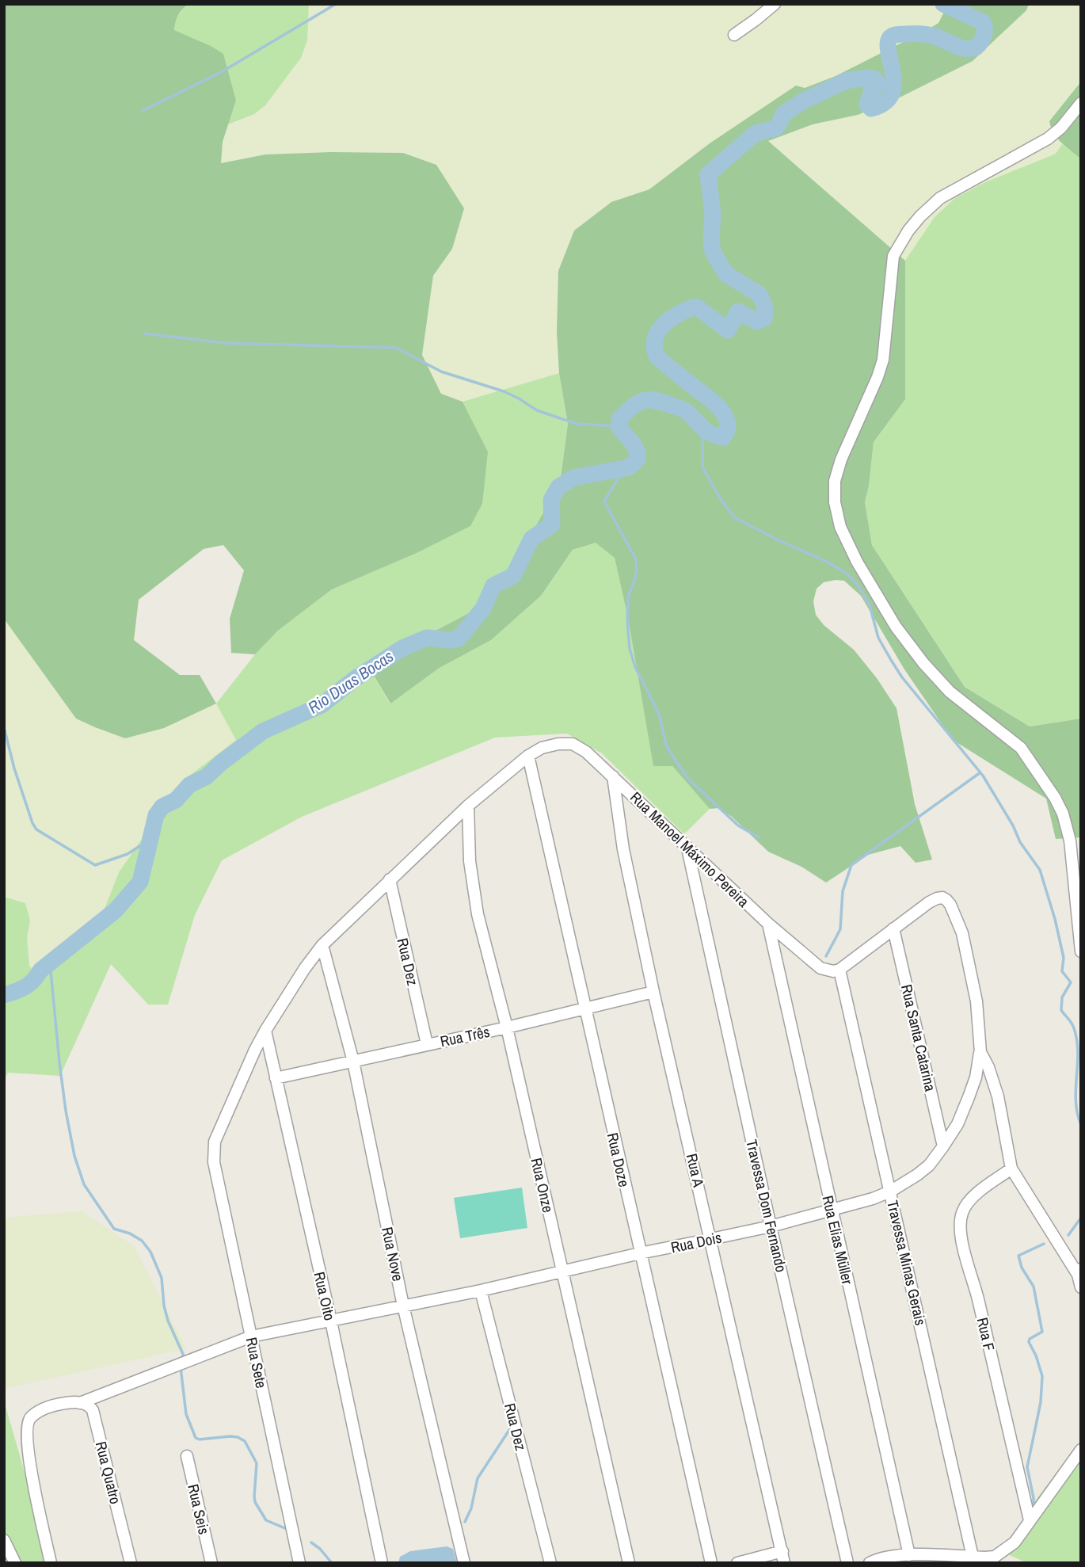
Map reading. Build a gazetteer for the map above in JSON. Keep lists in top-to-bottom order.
{
  "streets": {
    "street": [
      "Rua Manoel Máximo Pereira",
      "Rua Dez",
      "Rua Três",
      "Rua Santa Catarina",
      "Rua Doze",
      "Rua A",
      "Rua Onze",
      "Travessa Dom Fernando",
      "Rua Elias Müller",
      "Rua Dois",
      "Rua Nove",
      "Travessa Minas Gerais",
      "Rua Oito",
      "Rua F",
      "Rua Sete",
      "Rua Quatro",
      "Rua Seis"
    ]
  },
  "crossings": [
    ["Rua Manoel Máximo Pereira", "Rua Dez"],
    ["Rua Manoel Máximo Pereira", "Rua Doze"],
    ["Rua Manoel Máximo Pereira", "Rua A"],
    ["Rua Manoel Máximo Pereira", "Rua Onze"],
    ["Rua Manoel Máximo Pereira", "Travessa Dom Fernando"],
    ["Rua Manoel Máximo Pereira", "Rua Elias Müller"],
    ["Rua Manoel Máximo Pereira", "Rua Nove"],
    ["Rua Manoel Máximo Pereira", "Travessa Minas Gerais"],
    ["Rua Manoel Máximo Pereira", "Rua Oito"],
    ["Rua Manoel Máximo Pereira", "Rua Sete"],
    ["Rua Dez", "Rua Três"],
    ["Rua Dez", "Rua Dois"],
    ["Rua Três", "Rua Doze"],
    ["Rua Três", "Rua A"],
    ["Rua Três", "Rua Onze"],
    ["Rua Três", "Rua Nove"],
    ["Rua Três", "Rua Oito"],
    ["Rua Santa Catarina", "Rua Dois"],
    ["Rua Doze", "Rua Dois"],
    ["Rua A", "Rua Dois"],
    ["Rua Onze", "Rua Dois"],
    ["Travessa Dom Fernando", "Rua Dois"],
    ["Rua Elias Müller", "Rua Dois"],
    ["Rua Dois", "Rua Nove"],
    ["Rua Dois", "Travessa Minas Gerais"],
    ["Rua Dois", "Rua Oito"],
    ["Rua Dois", "Rua Sete"],
    ["Rua Dois", "Rua Quatro"]
  ],
  "water": ["Rio Duas Bocas"]
}
